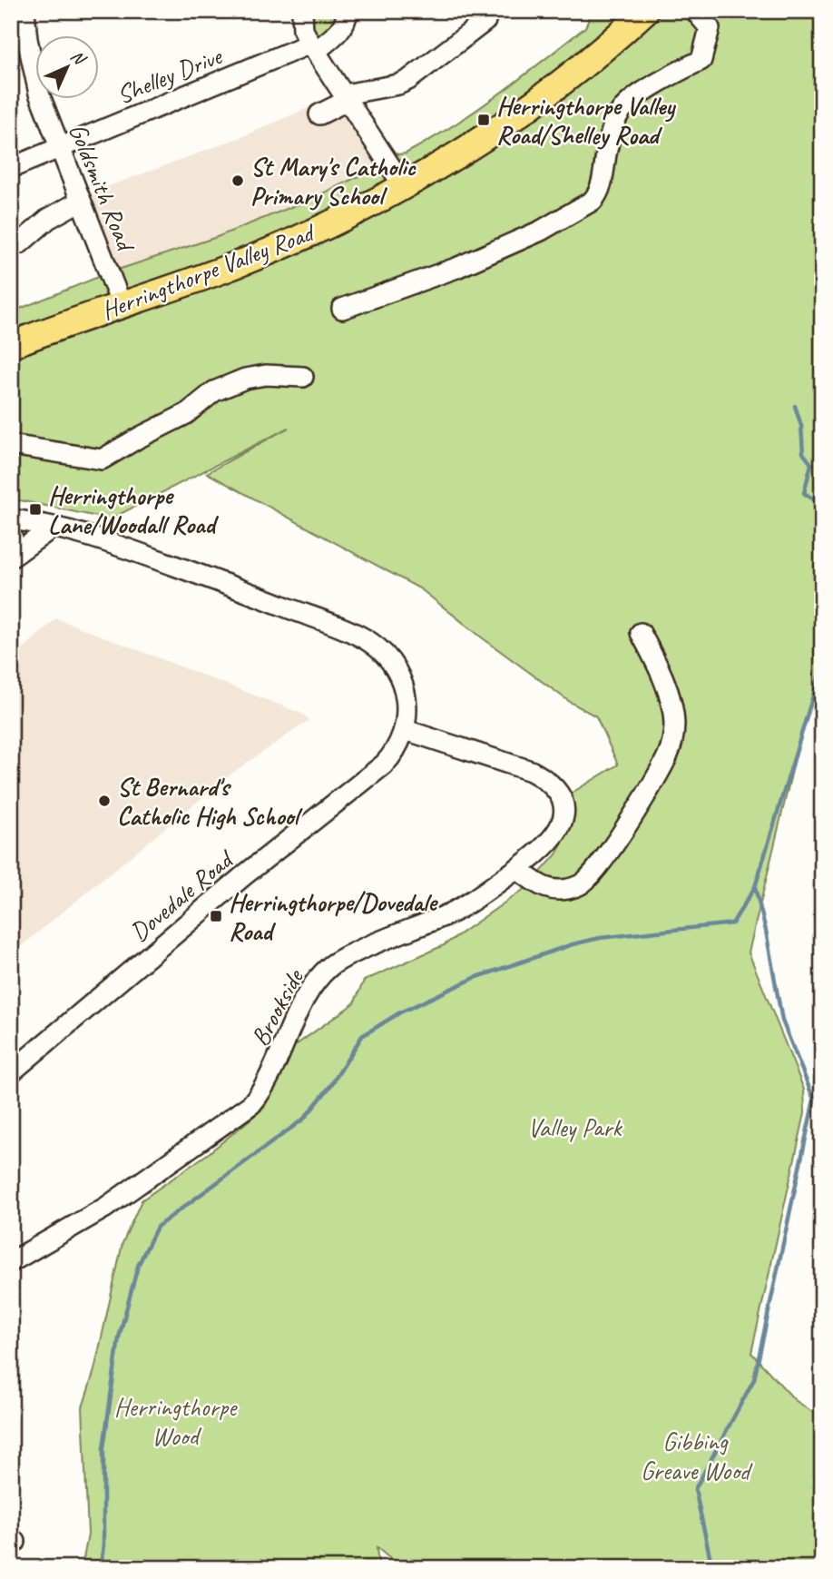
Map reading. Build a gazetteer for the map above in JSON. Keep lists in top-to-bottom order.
{
  "streets": {
    "main road": ["Herringthorpe Valley Road"],
    "street": [
      "Shelley Drive",
      "Goldsmith Road",
      "Dovedale Road",
      "Brookside"
    ]
  },
  "crossings": [
    ["Shelley Drive", "Goldsmith Road"],
    ["Goldsmith Road", "Herringthorpe Valley Road"],
    ["Dovedale Road", "Brookside"]
  ],
  "parks": ["Valley Park", "Herringthorpe Wood", "Gibbing Greave Wood"],
  "places": {
    "transit": ["Herringthorpe Valley Road/Shelley Road", "Herringthorpe Lane/Woodall Road", "Herringthorpe/Dovedale Road"],
    "other": ["St Mary's Catholic Primary School", "St Bernard's Catholic High School"]
  },
  "north": "top right"
}
